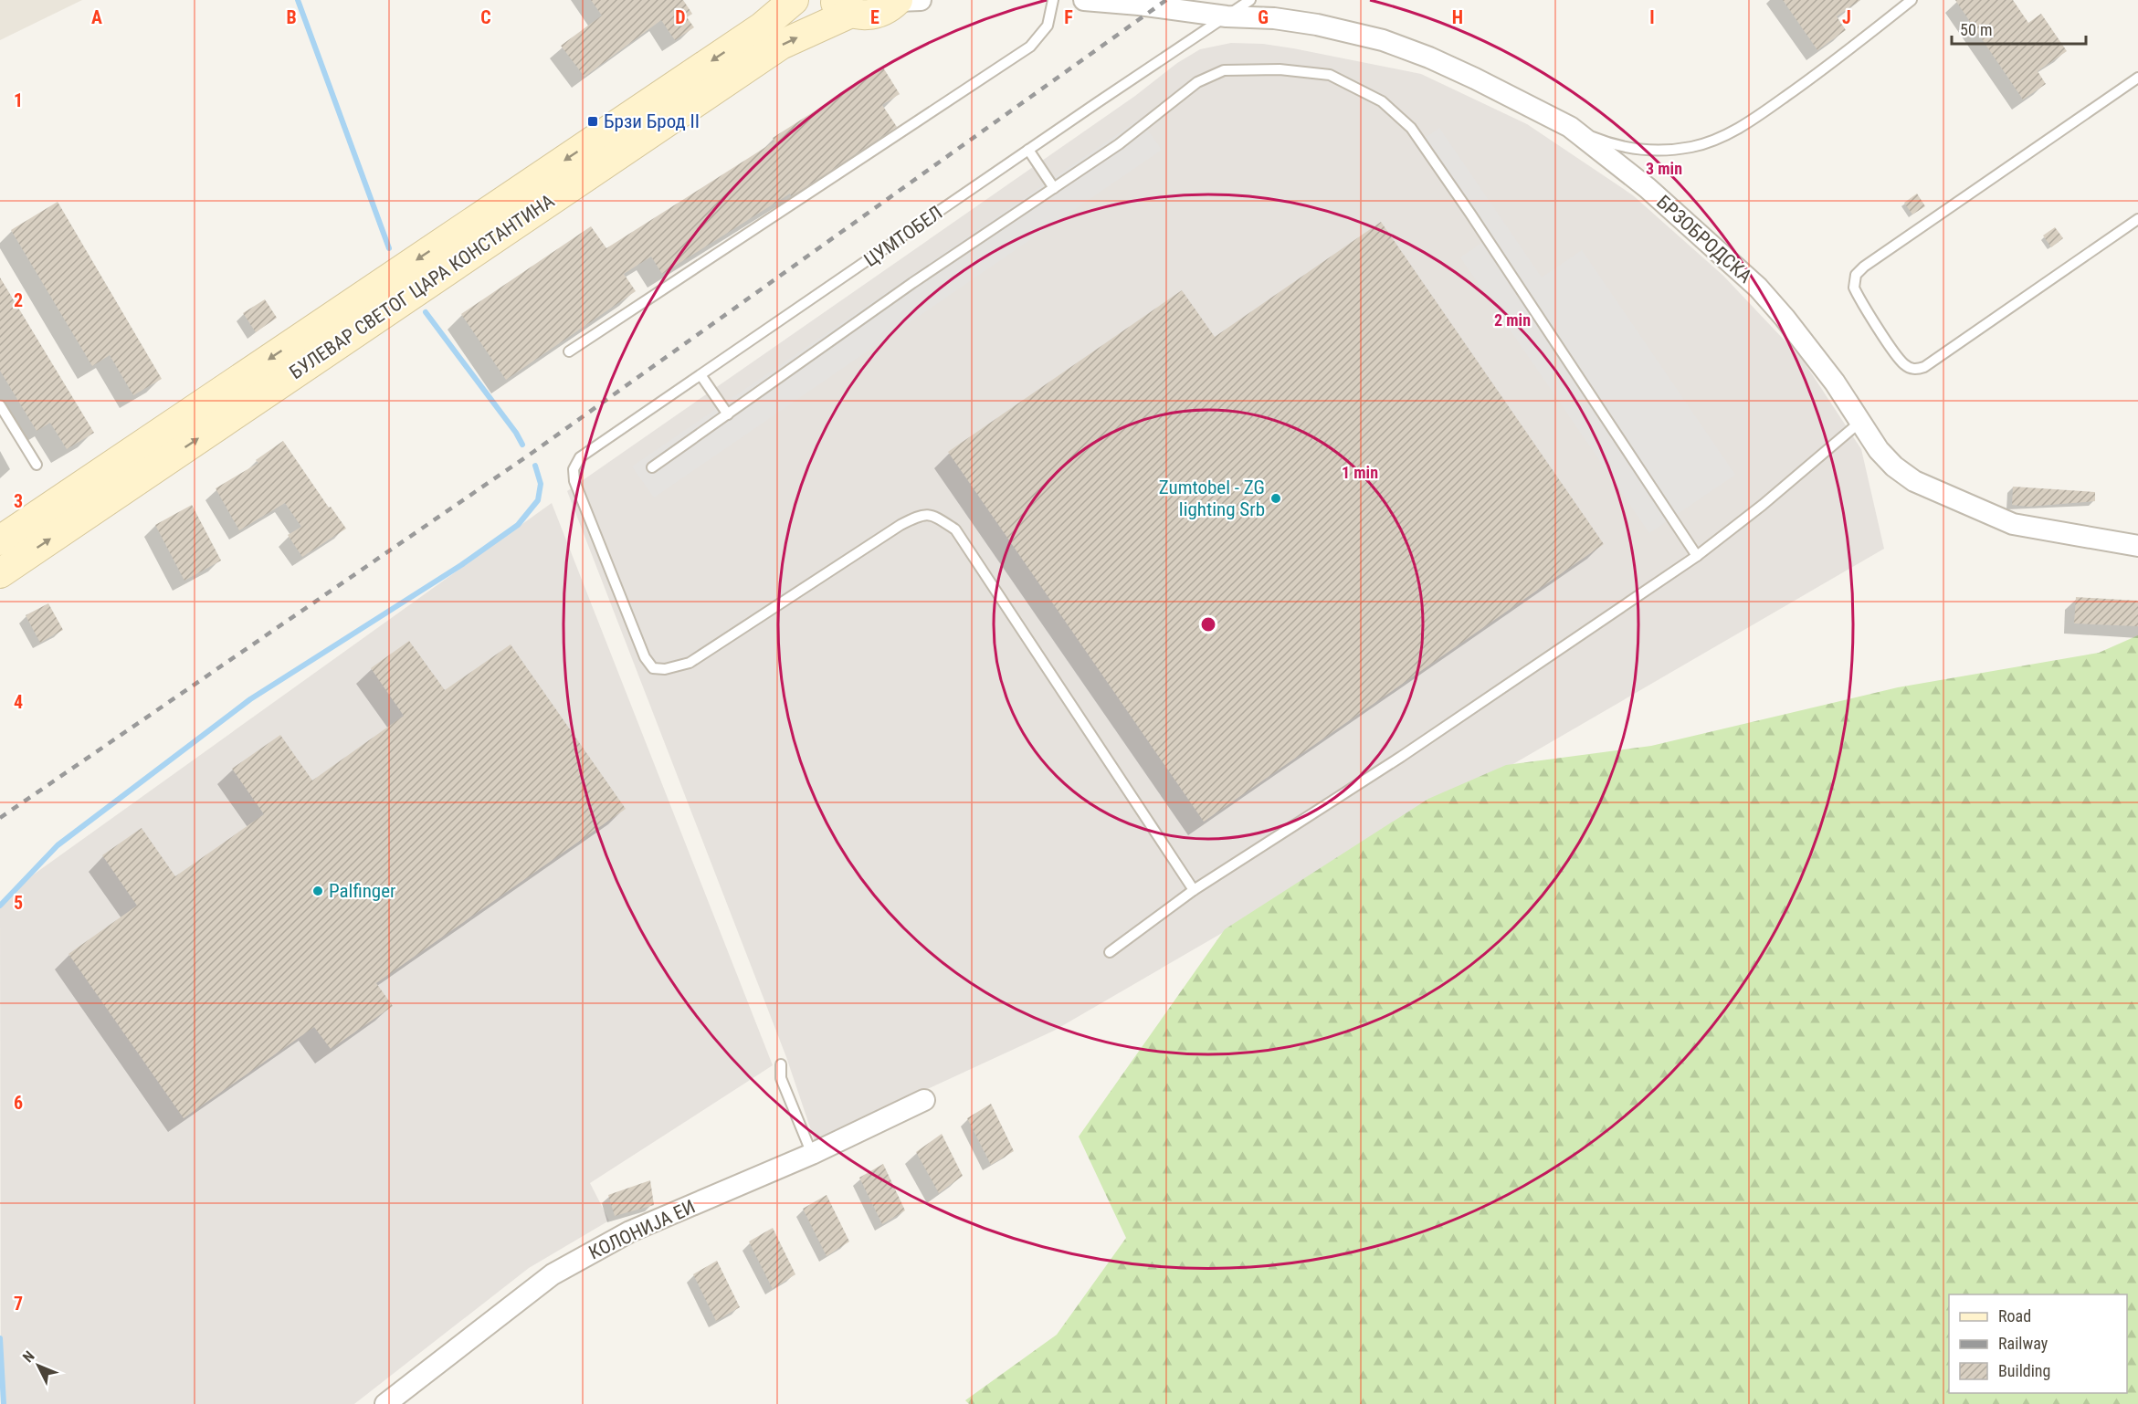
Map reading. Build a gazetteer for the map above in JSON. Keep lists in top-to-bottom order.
{
  "streets": {
    "main road": ["БУЛЕВАР СВЕТОГ ЦАРА КОНСТАНТИНА"],
    "street": ["БРЗОБРОДСКА", "КОЛОНИЈА ЕИ"],
    "lane": ["ЦУМТОБЕЛ"]
  },
  "crossings": [
    ["ЦУМТОБЕЛ", "БРЗОБРОДСКА"]
  ],
  "places": {
    "transit": ["Брзи Брод II"],
    "other": ["Zumtobel - ZG lighting Srb", "Palfinger"]
  },
  "legend": ["Road", "Railway", "Building"],
  "scale_bar": "50 m",
  "north": "top left",
  "grid": {
    "columns": [
      "A",
      "B",
      "C",
      "D",
      "E",
      "F",
      "G",
      "H",
      "I",
      "J"
    ],
    "rows": [
      "1",
      "2",
      "3",
      "4",
      "5",
      "6",
      "7"
    ]
  },
  "rings": ["3 min", "2 min", "1 min"]
}
